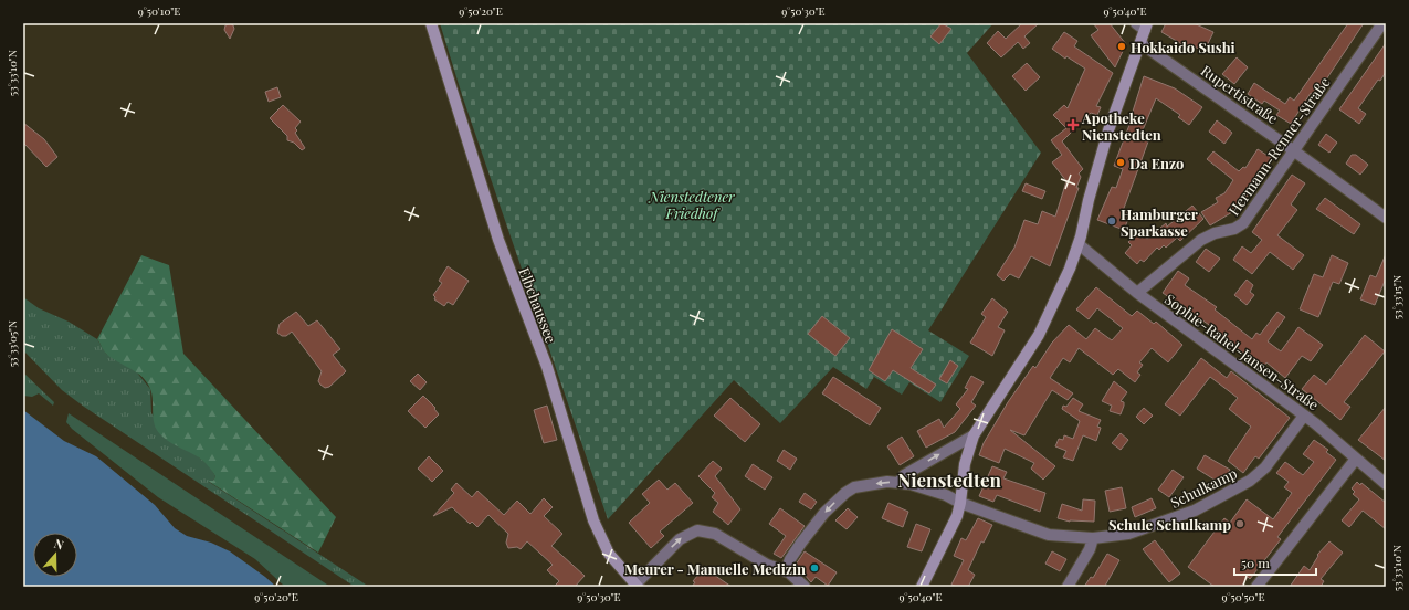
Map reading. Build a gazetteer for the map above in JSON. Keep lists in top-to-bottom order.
{
  "streets": {
    "street": [
      "Rupertistraße",
      "Hermann-Renner-Straße",
      "Elbchaussee",
      "Sophie-Rahel-Jansen-Straße",
      "Schulkamp"
    ]
  },
  "crossings": [
    ["Rupertistraße", "Hermann-Renner-Straße"],
    ["Hermann-Renner-Straße", "Sophie-Rahel-Jansen-Straße"],
    ["Sophie-Rahel-Jansen-Straße", "Schulkamp"]
  ],
  "districts": ["Nienstedten"],
  "parks": ["Nienstedtener Friedhof"],
  "places": {
    "other": [
      "Hokkaido Sushi",
      "Da Enzo",
      "Hamburger Sparkasse",
      "Schule Schulkamp",
      "Meurer - Manuelle Medizin"
    ],
    "health": ["Apotheke Nienstedten"]
  },
  "scale_bar": "50 m",
  "north": "top",
  "coordinates": [
    "9°50'10\"E",
    "9°50'20\"E",
    "9°50'30\"E",
    "9°50'40\"E",
    "53°33'10\"N",
    "53°33'15\"N",
    "53°33'05\"N",
    "9°50'50\"E"
  ]
}
